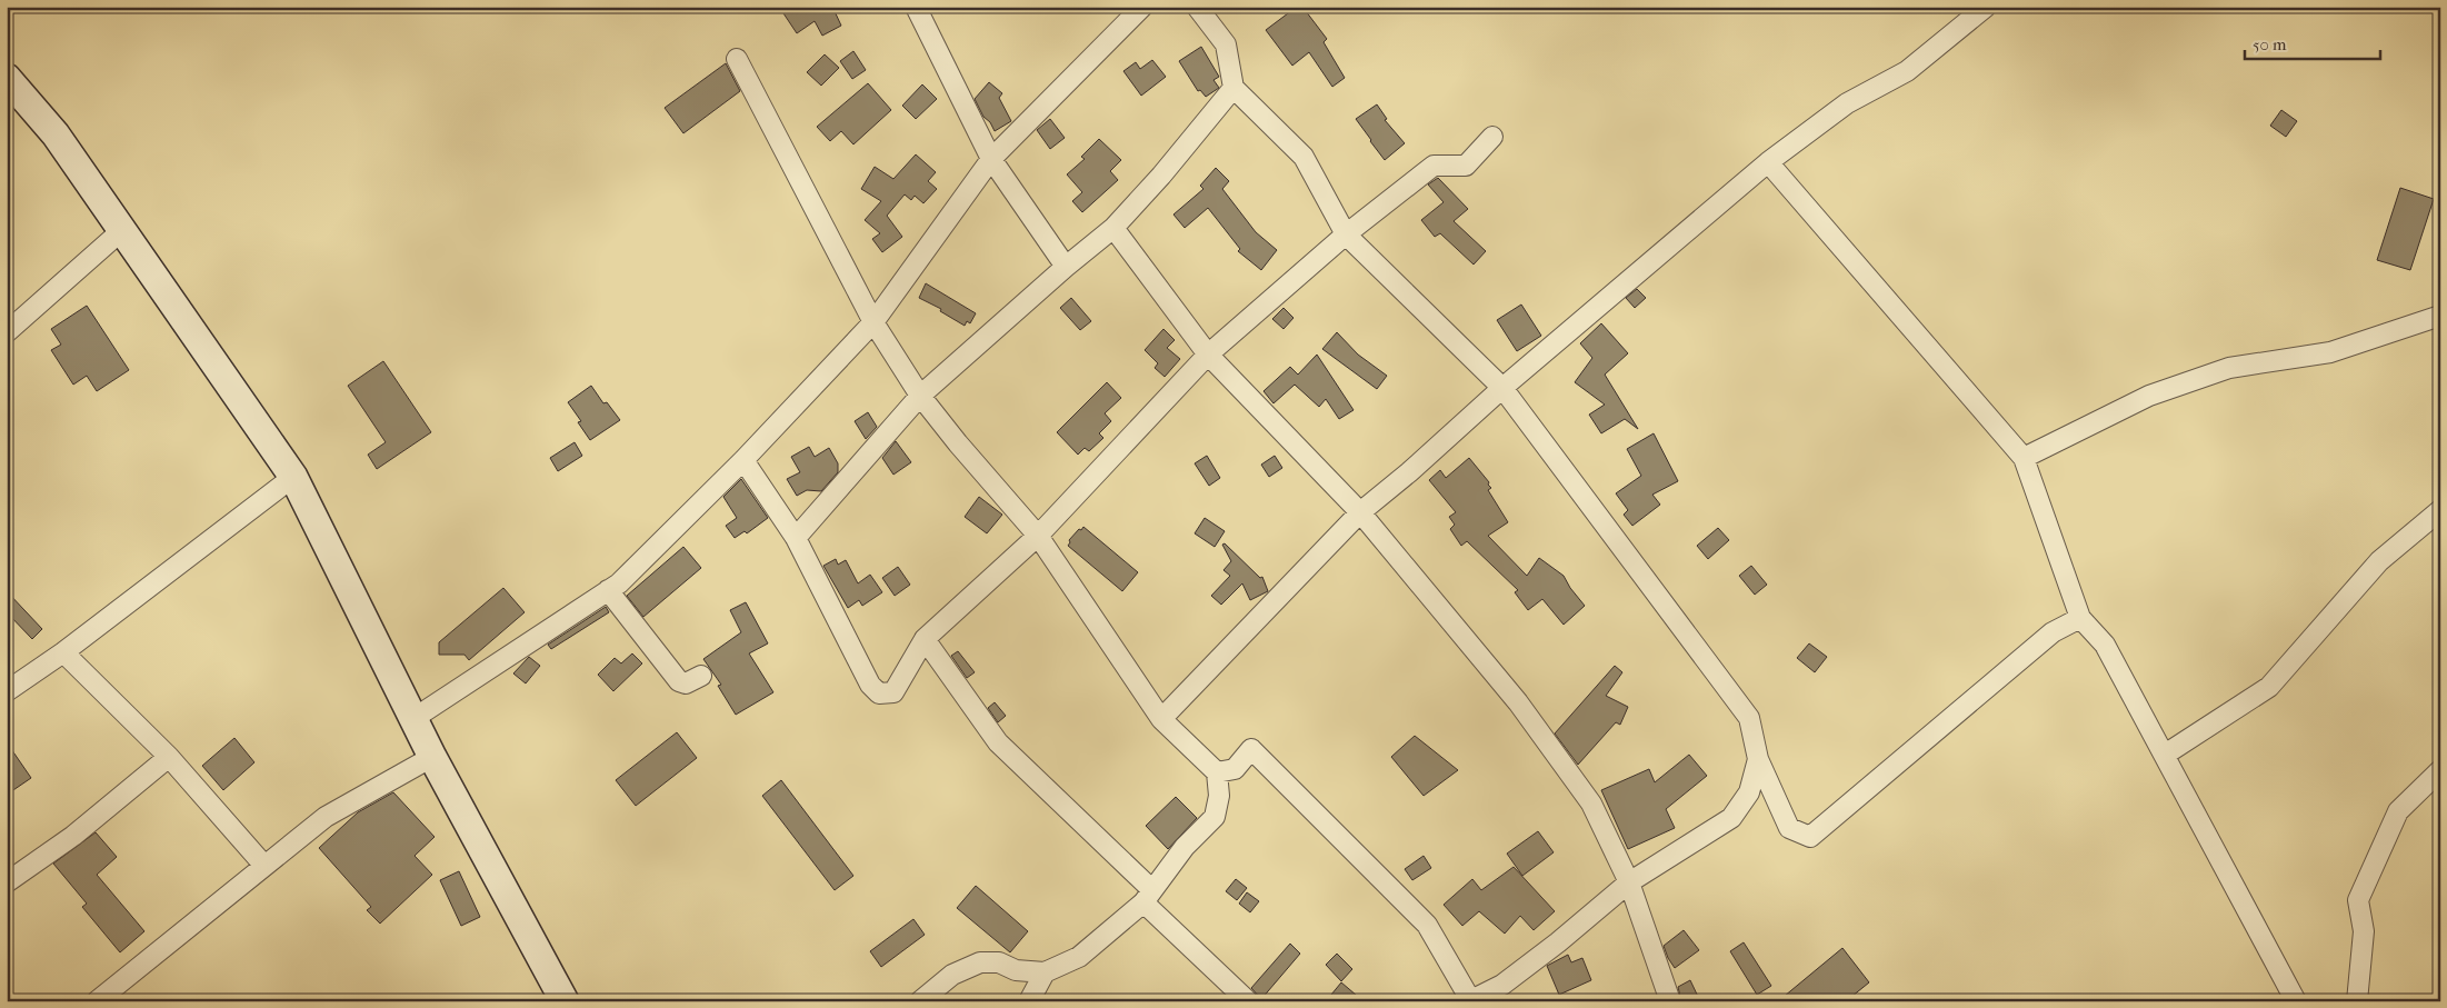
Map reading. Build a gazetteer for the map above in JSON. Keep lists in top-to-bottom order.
{
  "scale_bar": "50 m"
}
